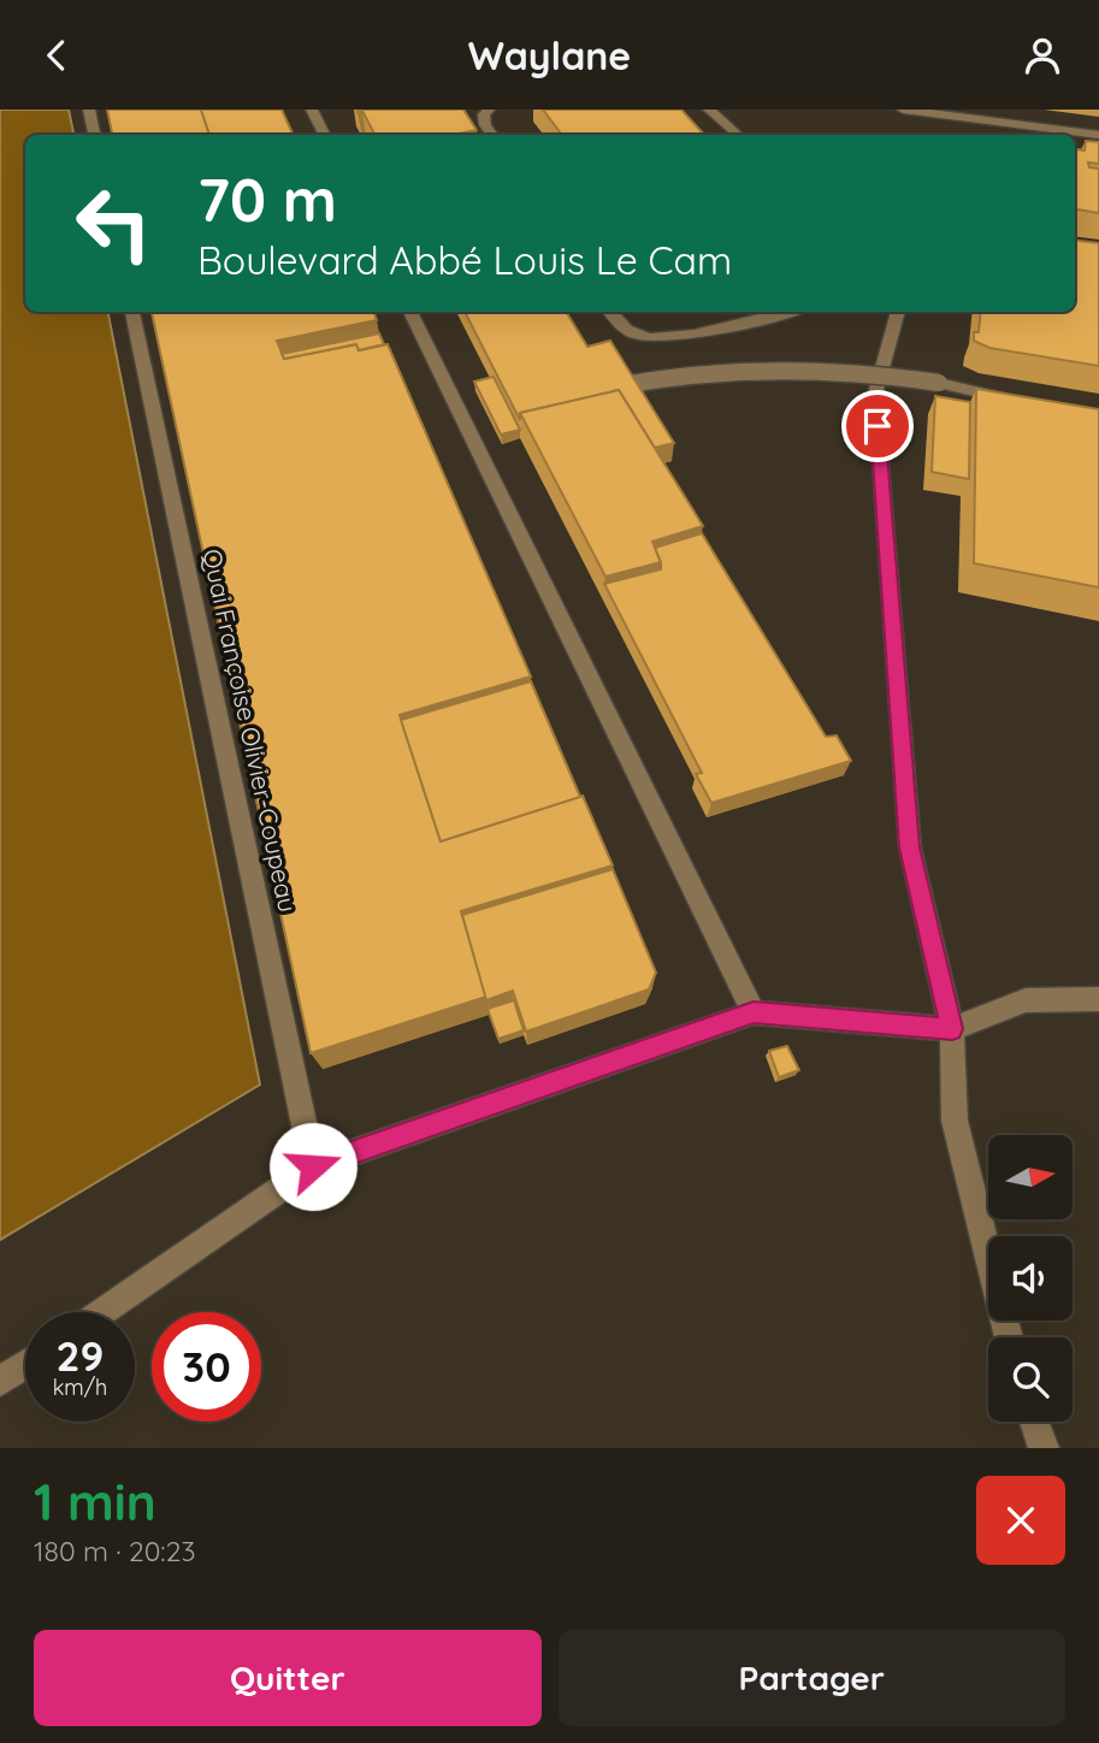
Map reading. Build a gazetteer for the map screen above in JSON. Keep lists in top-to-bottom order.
{
  "streets": {
    "street": ["Quai Françoise Olivier-Coupeau"]
  },
  "north": "right",
  "page": {
    "header": "Waylane",
    "turn": ["70 m", "Boulevard Abbé Louis Le Cam"],
    "speed": "29 km/h",
    "limit": "30",
    "heading": ["1 min", "180 m · 20:23"],
    "buttons": ["Quitter", "Partager"]
  }
}
